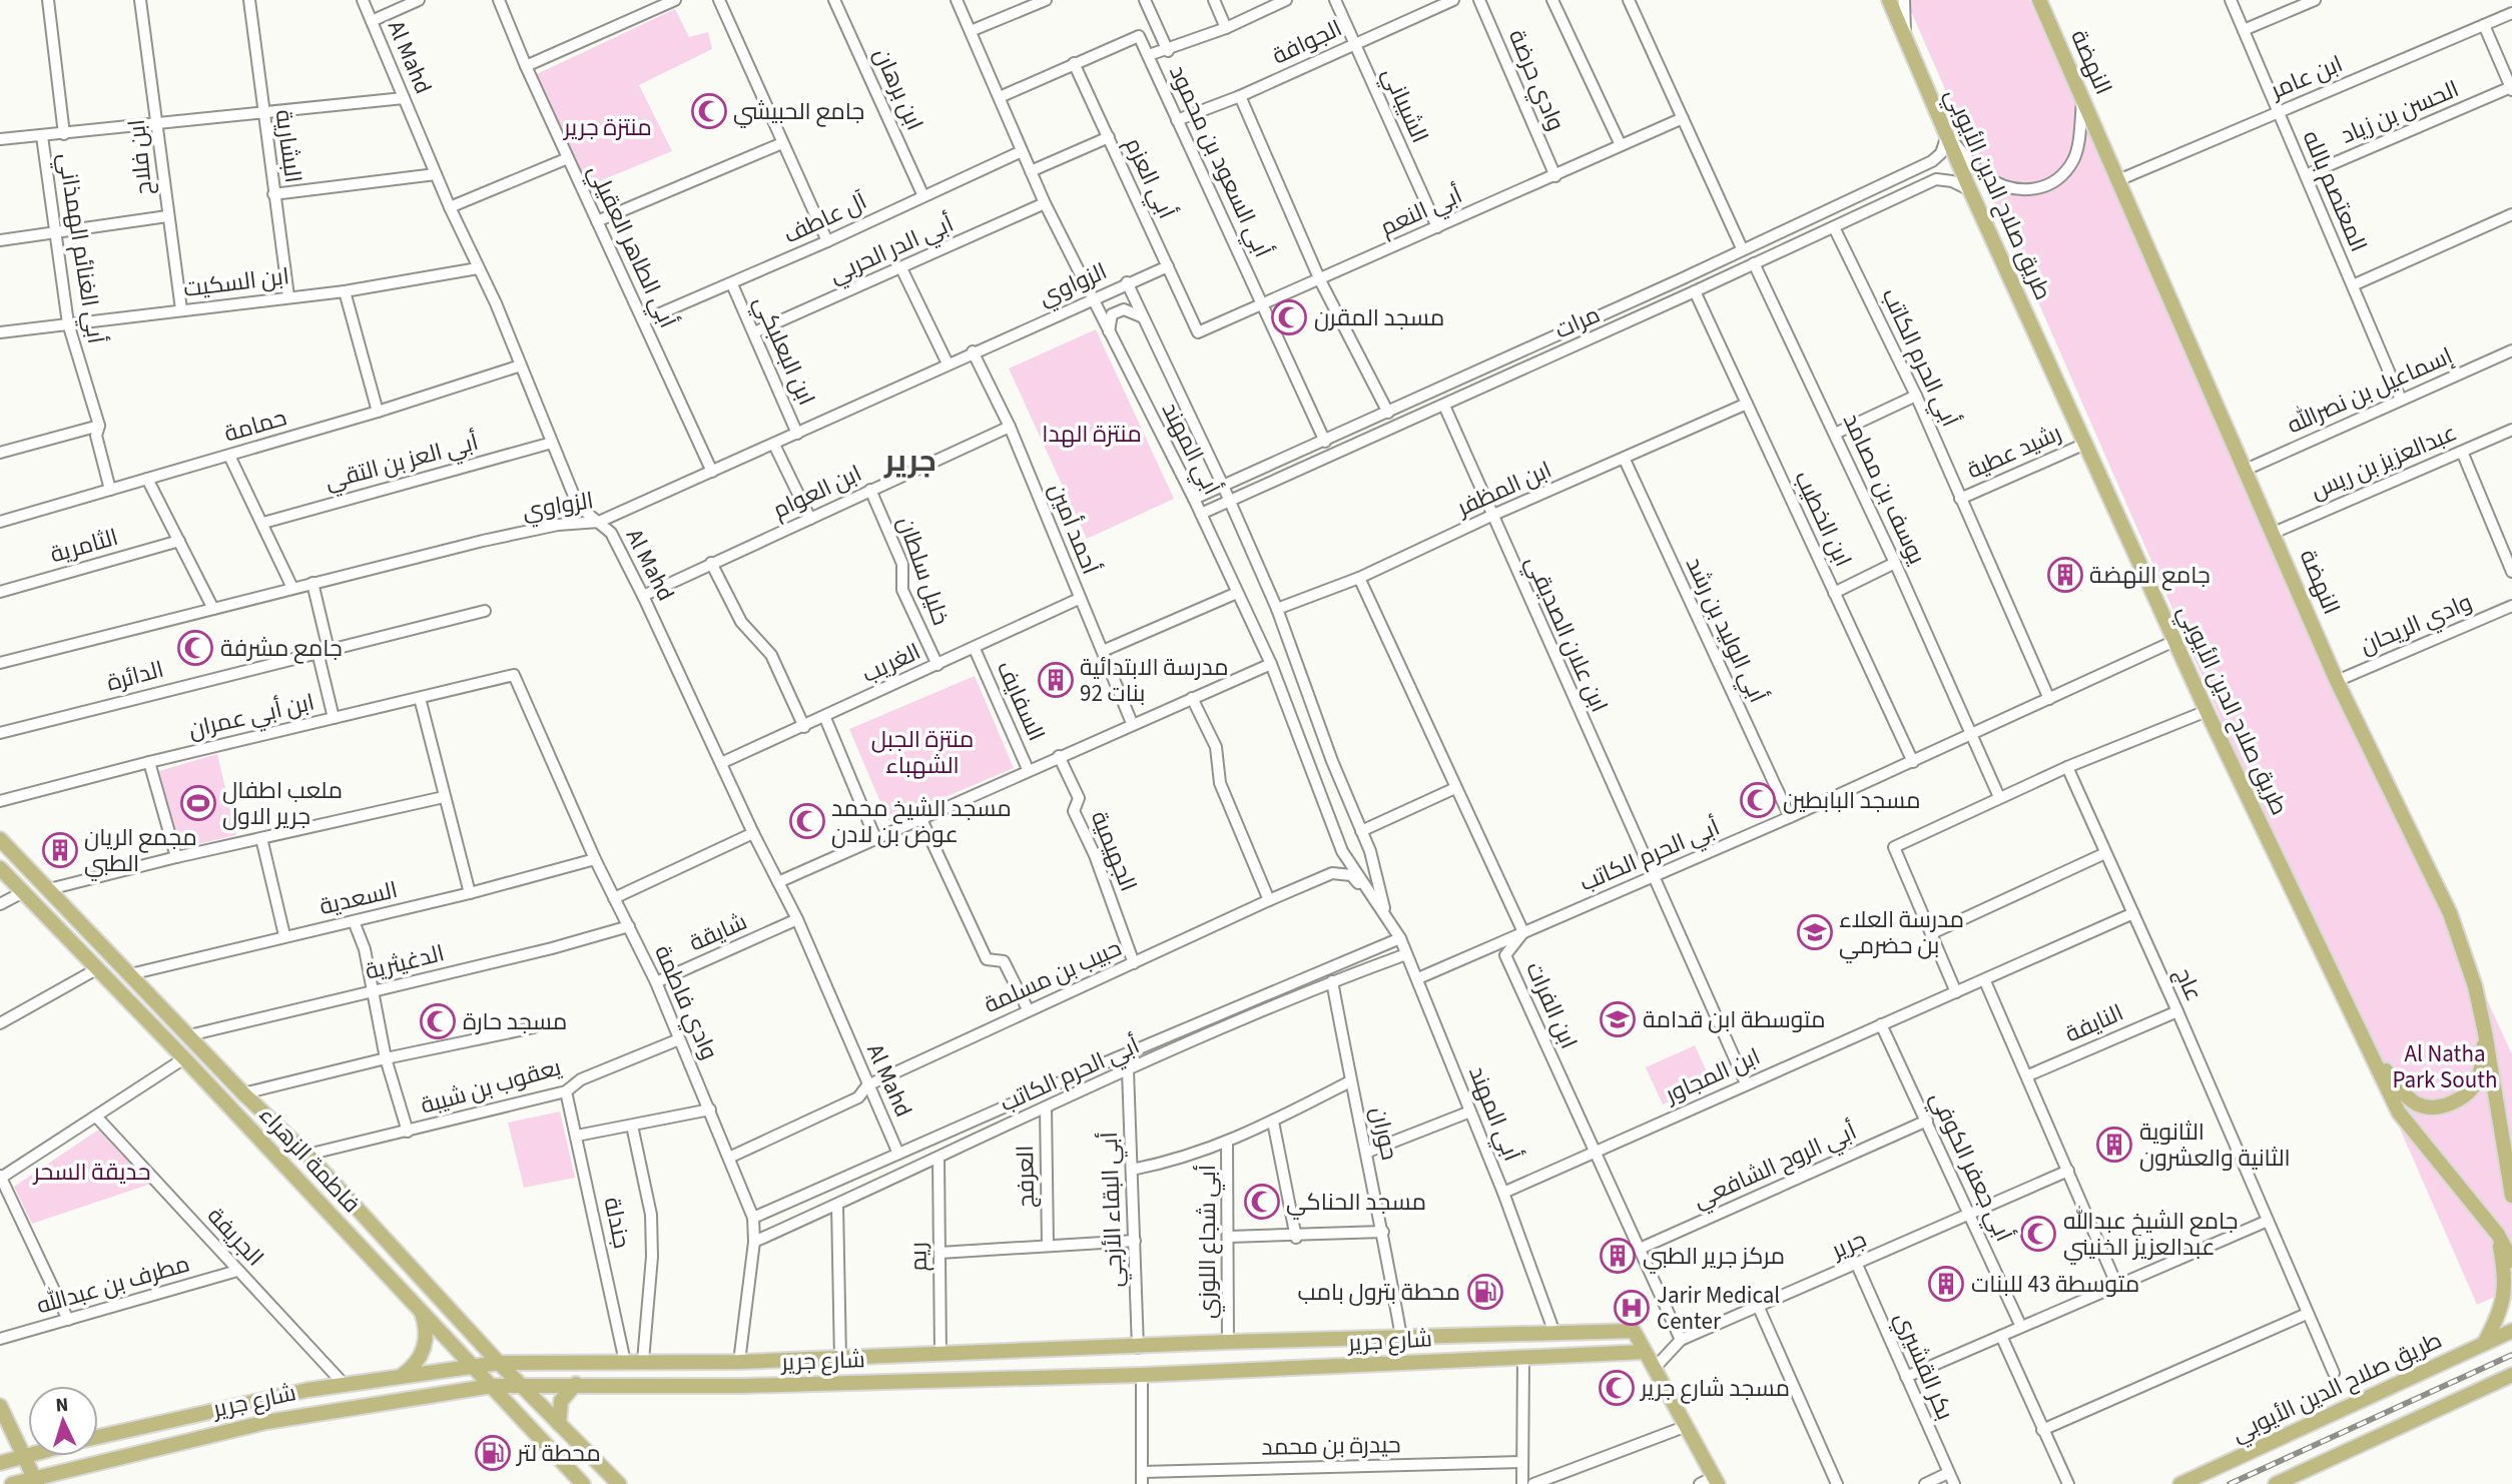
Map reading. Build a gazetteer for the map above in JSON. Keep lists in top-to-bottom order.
{
  "streets": {
    "main road": [
      "النهضة",
      "طريق صلاح الدين الأيوبي",
      "فاطمة الزهراء",
      "شارع جرير"
    ],
    "street": [
      "الجوافة",
      "Al Mahd",
      "ابن عامر",
      "وادي حرضة",
      "ابن برهان",
      "الشيباني",
      "الحسن بن زياد",
      "البشارية",
      "ابن فلاح",
      "أبي السعود بن محمود",
      "أبي العزم",
      "المعتصم بالله",
      "أبي النعم",
      "آل عاطف",
      "أبي الطاهر العقيلي",
      "أبي الغنائم الهمذاني",
      "أبي الدر الحربي",
      "ابن السكيت",
      "الزواوي",
      "مرات",
      "ابن البعلبكي",
      "أبي الحرم الكاتب",
      "إسماعيل بن نصرالله",
      "حمامة",
      "أبي المهند",
      "رشيد عطية",
      "أبي العز بن التقي",
      "عبدالعزيز بن ريس",
      "ابن المظفر",
      "يوسف بن مصامد",
      "ابن العوام",
      "ابن الخطيب",
      "أحمد أمين",
      "الثامرية",
      "خليل سلطان",
      "وادي الريحان",
      "أبي الوليد بن رشد",
      "ابن علان الصديقي",
      "الغريب",
      "الدائرة",
      "السفايف",
      "ابن أبي عمران",
      "الجهيمية",
      "السعدية",
      "شايقة",
      "الدغيثرية",
      "حبيب بن مسلمة",
      "عاج",
      "وادي فاطمة",
      "ابن الفرات",
      "النايفة",
      "ابن المجاور",
      "يعقوب بن شيبة",
      "حوران",
      "أبي الروح الشافعي",
      "أبي جعفر الكوفي",
      "العرفج",
      "أبي البقاء الأزجي",
      "جندلة",
      "الجريفة",
      "أبي شجاع اللوزي",
      "جرير",
      "ريم",
      "مطرف بن عبدالله",
      "بكر القشيري",
      "حيدرة بن محمد"
    ]
  },
  "crossings": [
    ["الجوافة", "الشيباني"],
    ["الجوافة", "أبي السعود بن محمود"],
    ["Al Mahd", "ابن السكيت"],
    ["Al Mahd", "الزواوي"],
    ["Al Mahd", "أبي الحرم الكاتب"],
    ["Al Mahd", "حمامة"],
    ["Al Mahd", "أبي العز بن التقي"],
    ["Al Mahd", "ابن العوام"],
    ["Al Mahd", "الغريب"],
    ["Al Mahd", "شايقة"],
    ["Al Mahd", "حبيب بن مسلمة"],
    ["النهضة", "ابن عامر"],
    ["النهضة", "إسماعيل بن نصرالله"],
    ["النهضة", "عبدالعزيز بن ريس"],
    ["النهضة", "وادي الريحان"],
    ["ابن عامر", "المعتصم بالله"],
    ["وادي حرضة", "أبي النعم"],
    ["ابن برهان", "آل عاطف"],
    ["الشيباني", "أبي النعم"],
    ["الحسن بن زياد", "المعتصم بالله"],
    ["البشارية", "ابن السكيت"],
    ["ابن فلاح", "ابن السكيت"],
    ["أبي السعود بن محمود", "أبي العزم"],
    ["أبي السعود بن محمود", "أبي النعم"],
    ["أبي السعود بن محمود", "مرات"],
    ["أبي السعود بن محمود", "أبي المهند"],
    ["أبي العزم", "أبي النعم"],
    ["أبي العزم", "الزواوي"],
    ["المعتصم بالله", "إسماعيل بن نصرالله"],
    ["طريق صلاح الدين الأيوبي", "مرات"],
    ["طريق صلاح الدين الأيوبي", "أبي الحرم الكاتب"],
    ["طريق صلاح الدين الأيوبي", "رشيد عطية"],
    ["آل عاطف", "أبي الطاهر العقيلي"],
    ["آل عاطف", "ابن البعلبكي"],
    ["آل عاطف", "أبي المهند"],
    ["أبي الطاهر العقيلي", "الزواوي"],
    ["أبي الغنائم الهمذاني", "ابن السكيت"],
    ["أبي الغنائم الهمذاني", "حمامة"],
    ["أبي الدر الحربي", "ابن البعلبكي"],
    ["أبي الدر الحربي", "أبي المهند"],
    ["الزواوي", "ابن البعلبكي"],
    ["الزواوي", "أبي المهند"],
    ["الزواوي", "أحمد أمين"],
    ["مرات", "أبي الحرم الكاتب"],
    ["مرات", "أبي المهند"],
    ["مرات", "يوسف بن مصامد"],
    ["مرات", "ابن الخطيب"],
    ["مرات", "ابن علان الصديقي"],
    ["أبي الحرم الكاتب", "أبي المهند"],
    ["أبي الحرم الكاتب", "رشيد عطية"],
    ["أبي الحرم الكاتب", "يوسف بن مصامد"],
    ["أبي الحرم الكاتب", "ابن الخطيب"],
    ["أبي الحرم الكاتب", "أبي الوليد بن رشد"],
    ["أبي الحرم الكاتب", "ابن علان الصديقي"],
    ["أبي الحرم الكاتب", "وادي فاطمة"],
    ["أبي الحرم الكاتب", "ابن الفرات"],
    ["أبي الحرم الكاتب", "حوران"],
    ["أبي الحرم الكاتب", "العرفج"],
    ["أبي الحرم الكاتب", "أبي البقاء الأزجي"],
    ["أبي الحرم الكاتب", "ريم"],
    ["أبي المهند", "ابن المظفر"],
    ["أبي المهند", "حبيب بن مسلمة"],
    ["أبي المهند", "ابن المجاور"],
    ["أبي المهند", "شارع جرير"],
    ["ابن المظفر", "ابن الخطيب"],
    ["ابن المظفر", "أبي الوليد بن رشد"],
    ["ابن المظفر", "ابن علان الصديقي"],
    ["ابن المظفر", "ابن الفرات"],
    ["ابن العوام", "أحمد أمين"],
    ["ابن العوام", "خليل سلطان"],
    ["أحمد أمين", "الغريب"],
    ["خليل سلطان", "الغريب"],
    ["ابن علان الصديقي", "ابن المجاور"],
    ["الغريب", "السفايف"],
    ["ابن أبي عمران", "وادي فاطمة"],
    ["الجهيمية", "حبيب بن مسلمة"],
    ["السعدية", "وادي فاطمة"],
    ["شايقة", "وادي فاطمة"],
    ["الدغيثرية", "وادي فاطمة"],
    ["حبيب بن مسلمة", "وادي فاطمة"],
    ["عاج", "النايفة"],
    ["عاج", "ابن المجاور"],
    ["وادي فاطمة", "يعقوب بن شيبة"],
    ["وادي فاطمة", "شارع جرير"],
    ["ابن الفرات", "ابن المجاور"],
    ["ابن الفرات", "أبي الروح الشافعي"],
    ["ابن الفرات", "جرير"],
    ["ابن المجاور", "أبي جعفر الكوفي"],
    ["يعقوب بن شيبة", "جندلة"],
    ["حوران", "شارع جرير"],
    ["فاطمة الزهراء", "شارع جرير"],
    ["أبي الروح الشافعي", "أبي جعفر الكوفي"],
    ["أبي جعفر الكوفي", "جرير"],
    ["أبي البقاء الأزجي", "شارع جرير"],
    ["جندلة", "شارع جرير"],
    ["الجريفة", "مطرف بن عبدالله"],
    ["الجريفة", "شارع جرير"],
    ["أبي شجاع اللوزي", "شارع جرير"],
    ["جرير", "بكر القشيري"],
    ["ريم", "شارع جرير"]
  ],
  "districts": ["جرير"],
  "parks": [
    "منتزة جرير",
    "منتزة الهدا",
    "منتزة الجبل الشهباء",
    "Al Natha Park South",
    "حديقة السحر"
  ],
  "places": {
    "mosque": [
      "جامع الحبيشي",
      "مسجد المقرن",
      "جامع مشرفة",
      "مسجد البابطين",
      "مسجد الشيخ محمد عوض بن لادن",
      "مسجد حارة",
      "مسجد الحناكي",
      "جامع الشيخ عبدالله عبدالعزيز الخنيني",
      "مسجد شارع جرير"
    ],
    "building": [
      "جامع النهضة",
      "مدرسة الابتدائية 92 بنات",
      "مجمع الريان الطبي",
      "الثانوية الثانية والعشرون",
      "مركز جرير الطبي",
      "متوسطة 43 للبنات"
    ],
    "sports": ["ملعب اطفال جرير الاول"],
    "school or university": ["مدرسة العلاء بن حضرمي", "متوسطة ابن قدامة"],
    "fuel station": ["محطة بترول بامب", "محطة لتر"],
    "hospital": ["Jarir Medical Center"]
  },
  "north": "top"
}
